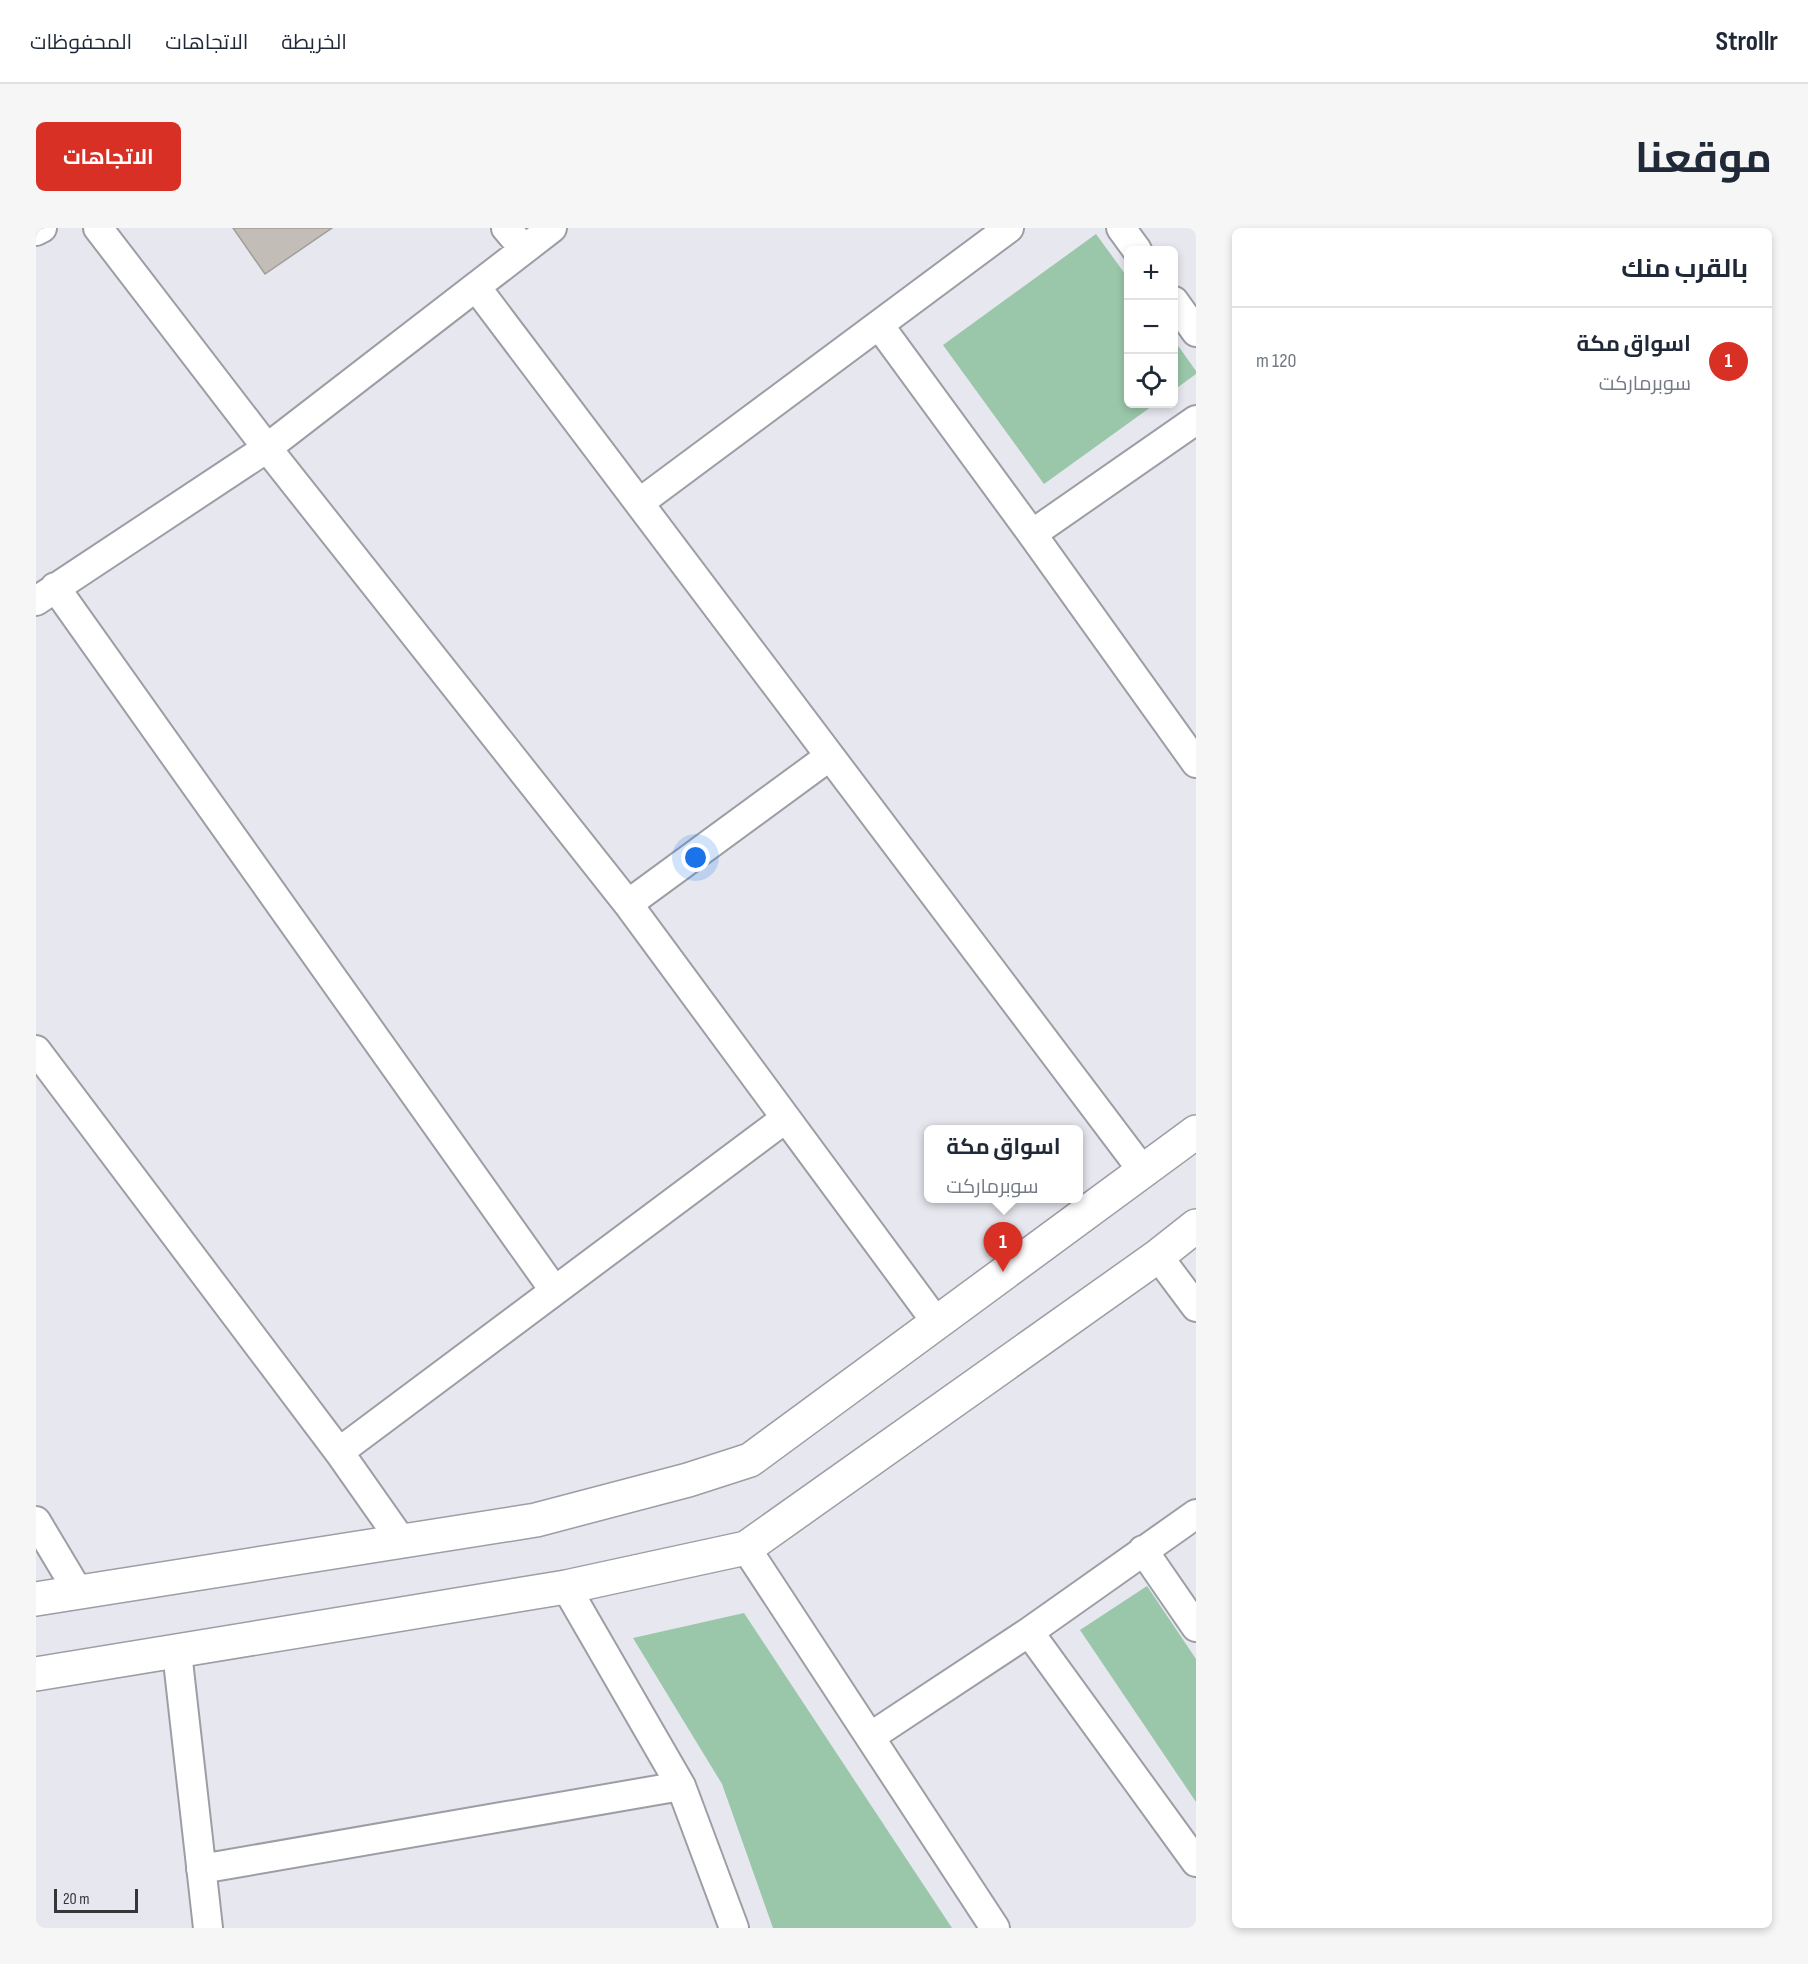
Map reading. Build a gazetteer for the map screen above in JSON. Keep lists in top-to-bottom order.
{
  "scale_bar": "20 m",
  "page": {
    "header": "Strollr",
    "nav": ["الخريطة", "الاتجاهات", "المحفوظات"],
    "title": "موقعنا",
    "buttons": "الاتجاهات",
    "heading": "بالقرب منك",
    "map_buttons": ["+", "−"],
    "list": [
      {
        "mark": "1",
        "name": "اسواق مكة",
        "note": "سوبرماركت",
        "value": "120 m"
      }
    ],
    "popup": ["اسواق مكة", "سوبرماركت"],
    "pins": "1",
    "scale": "20 m"
  }
}
